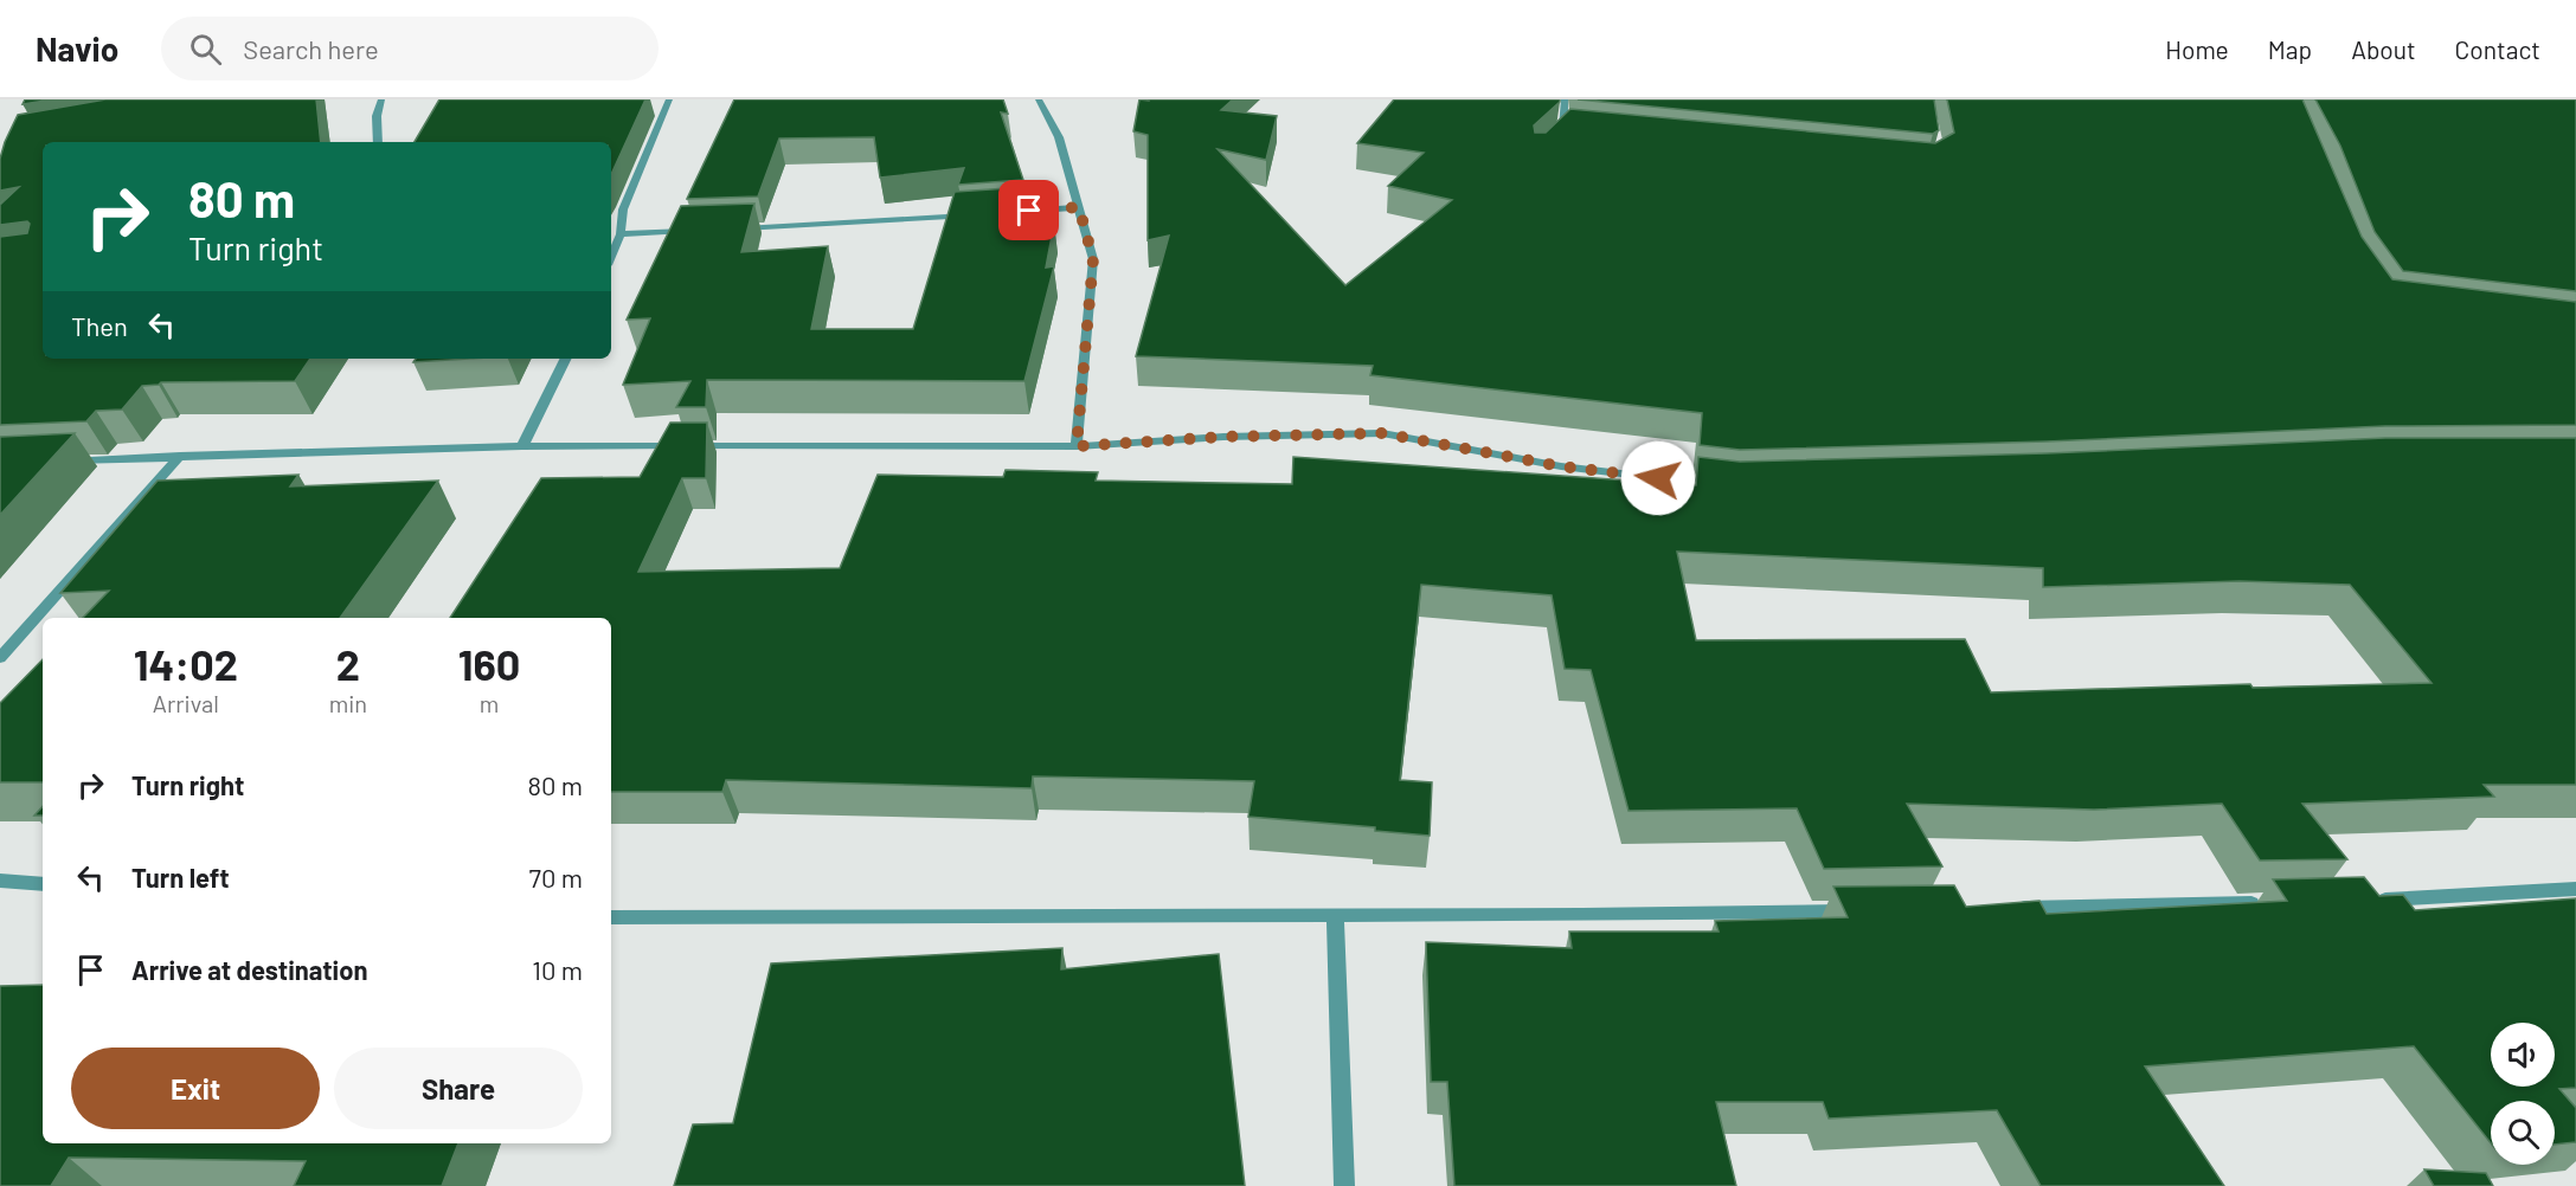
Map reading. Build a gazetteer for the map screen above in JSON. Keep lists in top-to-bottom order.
{
  "page": {
    "header": "Navio",
    "search": "Search here",
    "nav": [
      "Home",
      "Map",
      "About",
      "Contact"
    ],
    "turn": ["80 m", "Turn right"],
    "then": "Then",
    "eta": [
      "14:02",
      "Arrival",
      "2",
      "min",
      "160",
      "m"
    ],
    "list": [
      {
        "name": "Turn right",
        "value": "80 m"
      },
      {
        "name": "Turn left",
        "value": "70 m"
      },
      {
        "name": "Arrive at destination",
        "value": "10 m"
      }
    ],
    "buttons": ["Exit", "Share"]
  }
}
